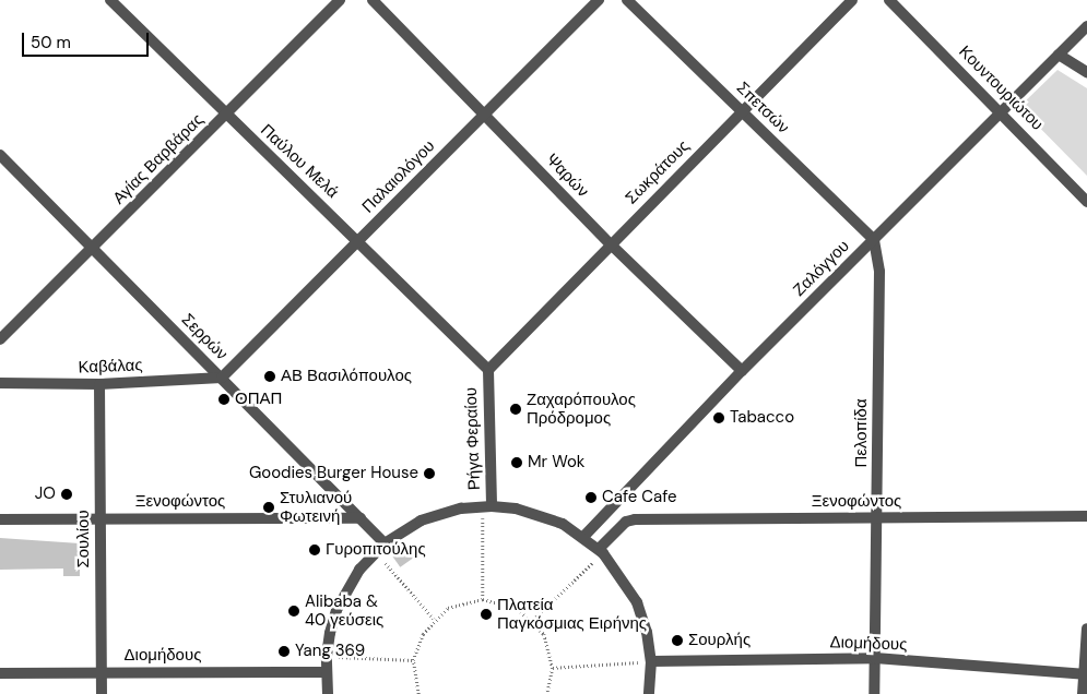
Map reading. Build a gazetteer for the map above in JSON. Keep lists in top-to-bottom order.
{
  "streets": {
    "street": [
      "Κουντουριώτου",
      "Σπετσών",
      "Αγίας Βαρβάρας",
      "Παύλου Μελά",
      "Σωκράτους",
      "Ψαρών",
      "Παλαιολόγου",
      "Ζαλόγγου",
      "Σερρών",
      "Καβάλας",
      "Πελοπίδα",
      "Ρήγα Φεραίου",
      "Ξενοφώντος",
      "Σουλίου",
      "Διομήδους"
    ]
  },
  "crossings": [
    ["Κουντουριώτου", "Ζαλόγγου"],
    ["Σπετσών", "Σωκράτους"],
    ["Σπετσών", "Ζαλόγγου"],
    ["Σπετσών", "Πελοπίδα"],
    ["Αγίας Βαρβάρας", "Παύλου Μελά"],
    ["Αγίας Βαρβάρας", "Σερρών"],
    ["Παύλου Μελά", "Σωκράτους"],
    ["Παύλου Μελά", "Παλαιολόγου"],
    ["Παύλου Μελά", "Ρήγα Φεραίου"],
    ["Σωκράτους", "Ψαρών"],
    ["Σωκράτους", "Ρήγα Φεραίου"],
    ["Ψαρών", "Παλαιολόγου"],
    ["Ψαρών", "Ζαλόγγου"],
    ["Παλαιολόγου", "Σερρών"],
    ["Παλαιολόγου", "Καβάλας"],
    ["Ζαλόγγου", "Πελοπίδα"],
    ["Σερρών", "Καβάλας"],
    ["Σερρών", "Ξενοφώντος"],
    ["Καβάλας", "Σουλίου"],
    ["Πελοπίδα", "Ξενοφώντος"],
    ["Πελοπίδα", "Διομήδους"],
    ["Ξενοφώντος", "Σουλίου"],
    ["Σουλίου", "Διομήδους"]
  ],
  "places": [
    "ΑΒ Βασιλόπουλος",
    "ΟΠΑΠ",
    "Ζαχαρόπουλος Πρόδρομος",
    "Tabacco",
    "Mr Wok",
    "Goodies Burger House",
    "JO",
    "Cafe Cafe",
    "Στυλιανού Φωτεινή",
    "Γυροπιτούλης",
    "Alibaba & 40 γεύσεις",
    "Πλατεία Παγκόσμιας Ειρήνης",
    "Σουρλής",
    "Yang 369"
  ],
  "scale_bar": "50 m"
}
